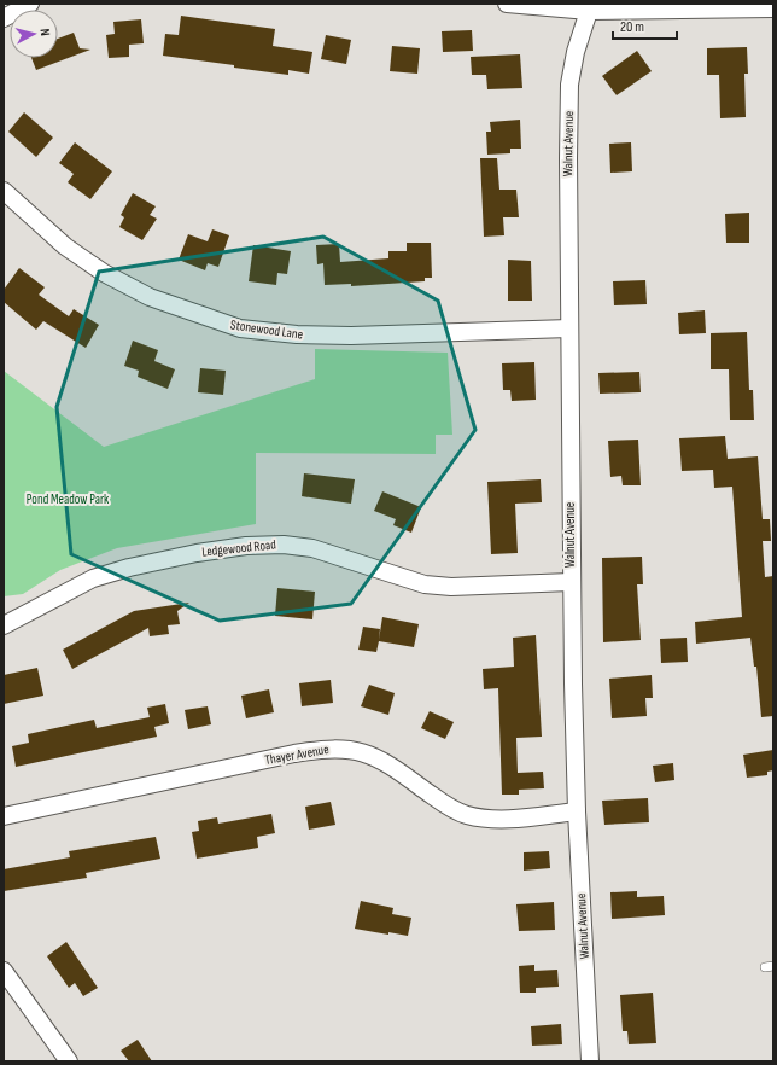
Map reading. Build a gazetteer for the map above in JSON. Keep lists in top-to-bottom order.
{
  "streets": {
    "street": [
      "Walnut Avenue",
      "Stonewood Lane",
      "Ledgewood Road",
      "Thayer Avenue"
    ]
  },
  "crossings": [
    ["Walnut Avenue", "Stonewood Lane"],
    ["Walnut Avenue", "Ledgewood Road"],
    ["Walnut Avenue", "Thayer Avenue"]
  ],
  "parks": ["Pond Meadow Park"],
  "scale_bar": "20 m",
  "north": "right"
}
